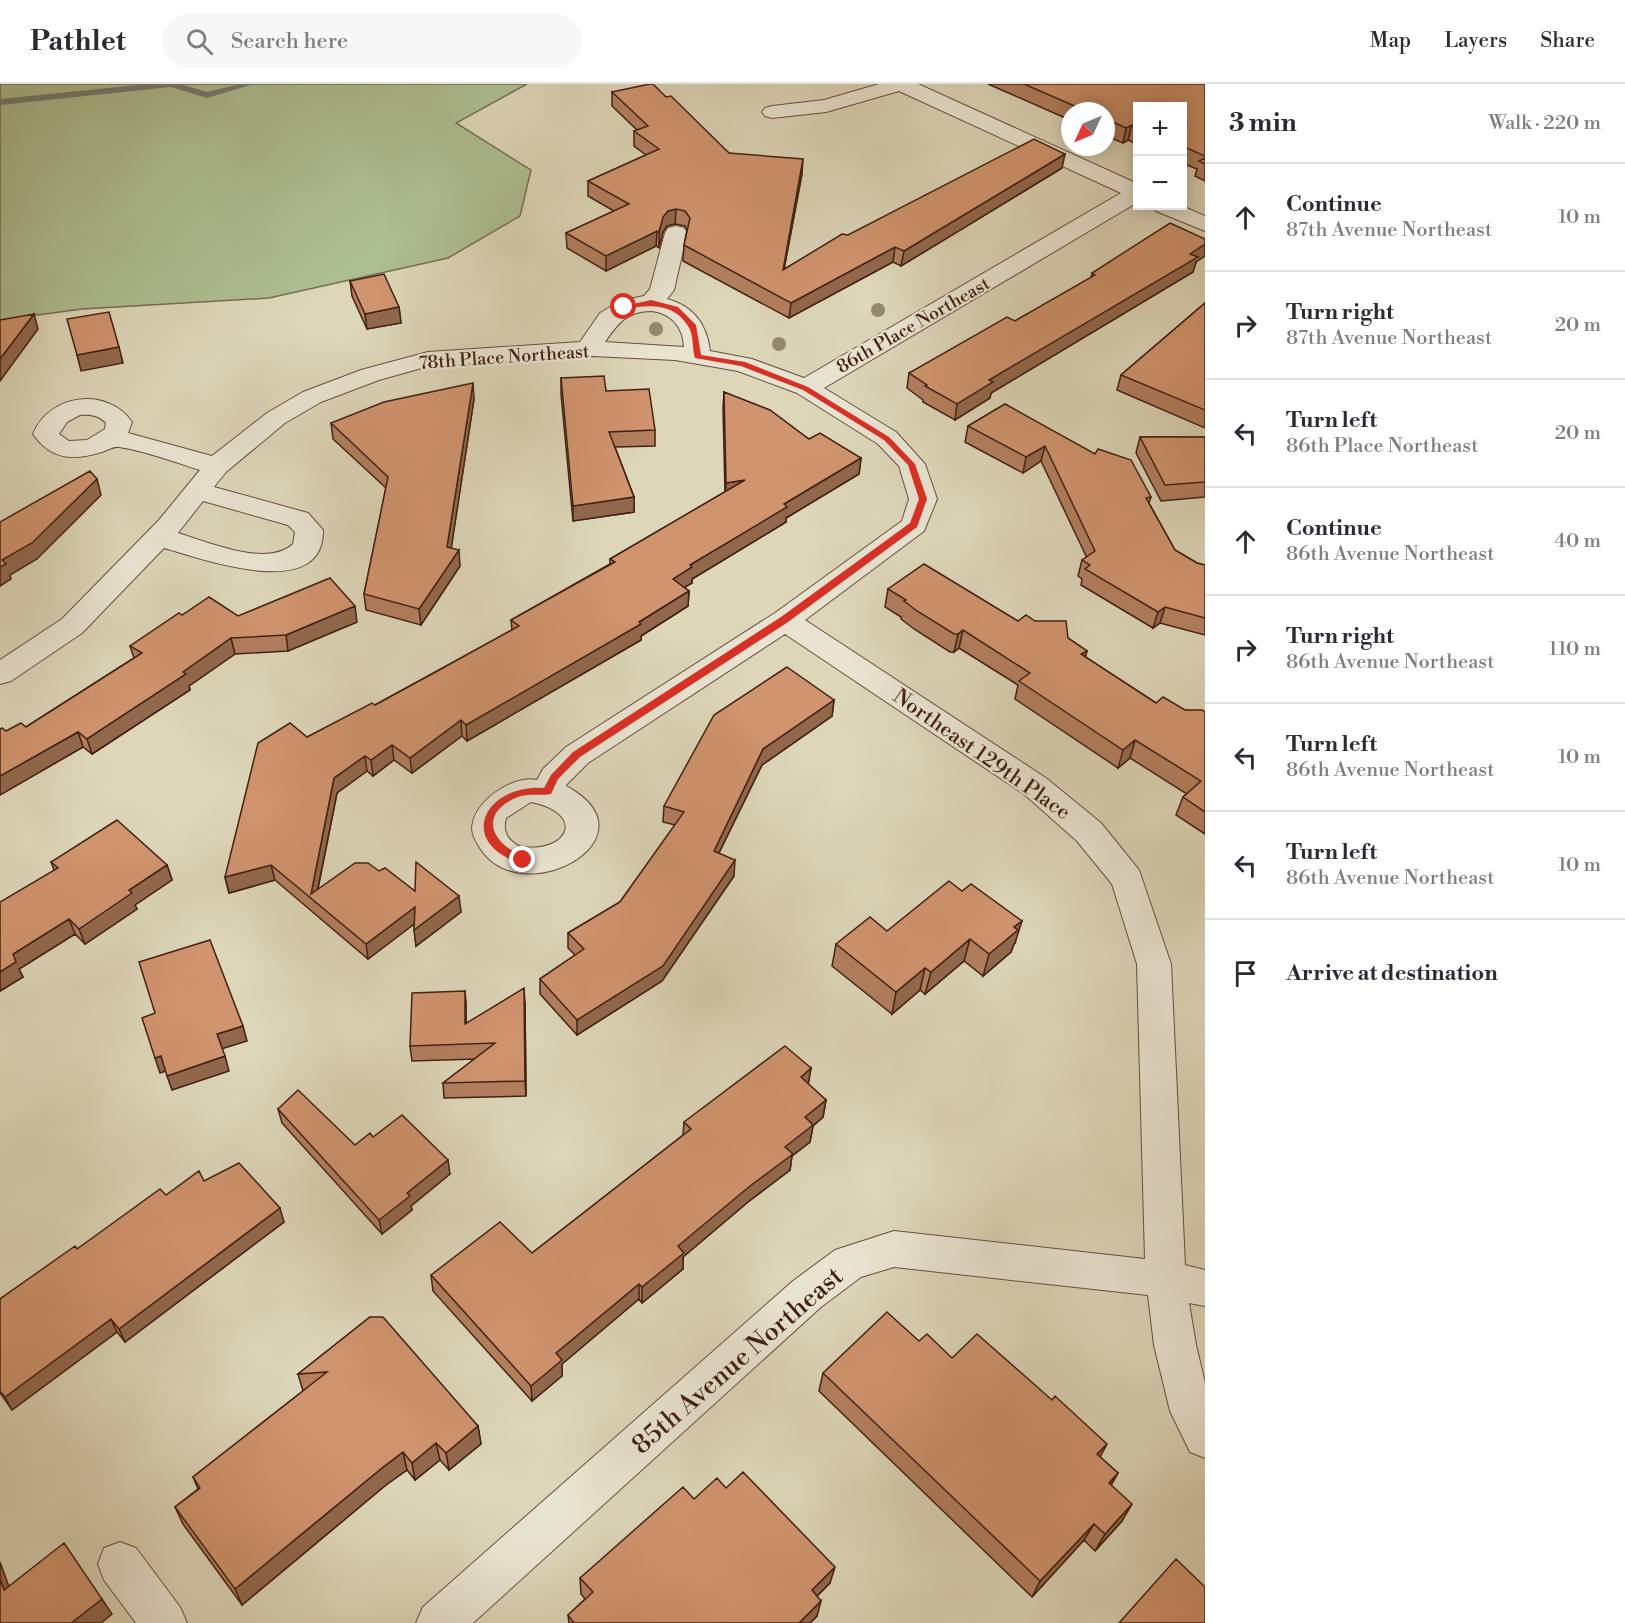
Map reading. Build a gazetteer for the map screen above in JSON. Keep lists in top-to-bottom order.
{
  "streets": {
    "street": [
      "86th Place Northeast",
      "78th Place Northeast",
      "Northeast 129th Place",
      "85th Avenue Northeast"
    ]
  },
  "crossings": [
    ["Northeast 129th Place", "85th Avenue Northeast"]
  ],
  "north": "bottom left",
  "page": {
    "header": "Pathlet",
    "search": "Search here",
    "nav": ["Map", "Layers", "Share"],
    "heading": ["3 min", "Walk · 220 m"],
    "map_buttons": ["+", "−"],
    "list": [
      ["Continue", "87th Avenue Northeast", "10 m"],
      ["Turn right", "87th Avenue Northeast", "20 m"],
      ["Turn left", "86th Place Northeast", "20 m"],
      ["Continue", "86th Avenue Northeast", "40 m"],
      ["Turn right", "86th Avenue Northeast", "110 m"],
      ["Turn left", "86th Avenue Northeast", "10 m"],
      ["Turn left", "86th Avenue Northeast", "10 m"],
      "Arrive at destination"
    ]
  }
}
